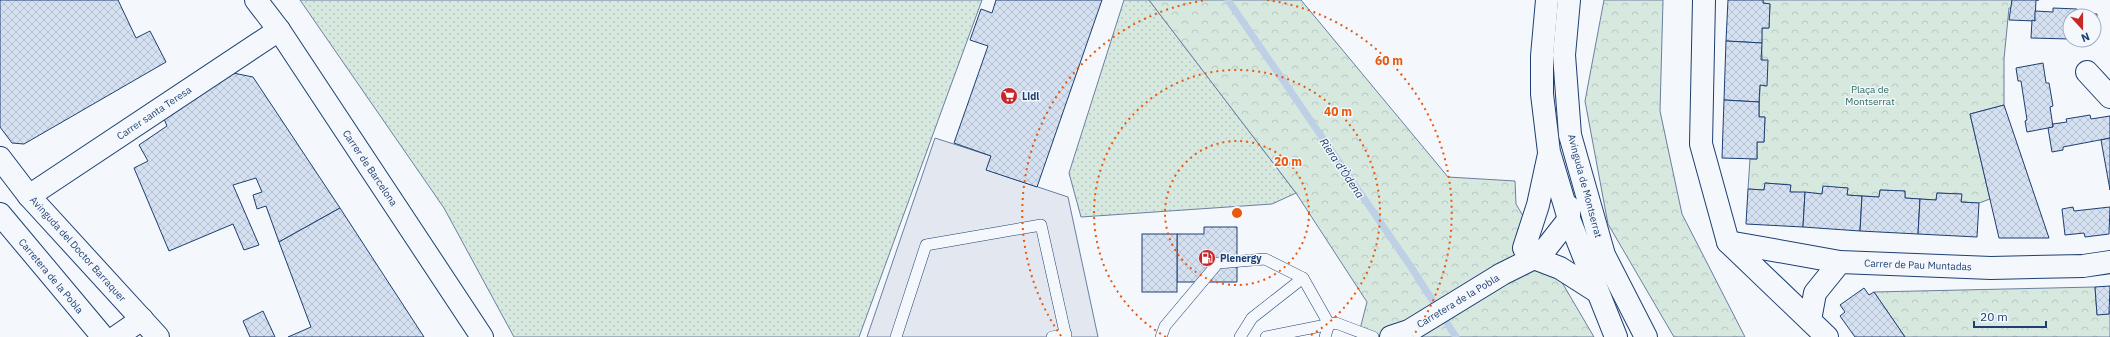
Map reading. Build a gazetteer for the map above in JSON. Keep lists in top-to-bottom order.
{
  "streets": {
    "street": [
      "Carrer santa Teresa",
      "Carrer de Barcelona",
      "Avinguda de Montserrat",
      "Avinguda del Doctor Barraquer",
      "Carrer de Pau Muntadas",
      "Carretera de la Pobla"
    ]
  },
  "crossings": [
    ["Carrer santa Teresa", "Carrer de Barcelona"],
    ["Carrer santa Teresa", "Avinguda del Doctor Barraquer"]
  ],
  "water": ["Riera d'Òdena"],
  "parks": ["Plaça de Montserrat"],
  "places": {
    "supermarket": ["Lidl"],
    "fuel station": ["Plenergy"]
  },
  "scale_bar": "20 m",
  "north": "bottom",
  "rings": ["60 m", "40 m", "20 m"]
}
